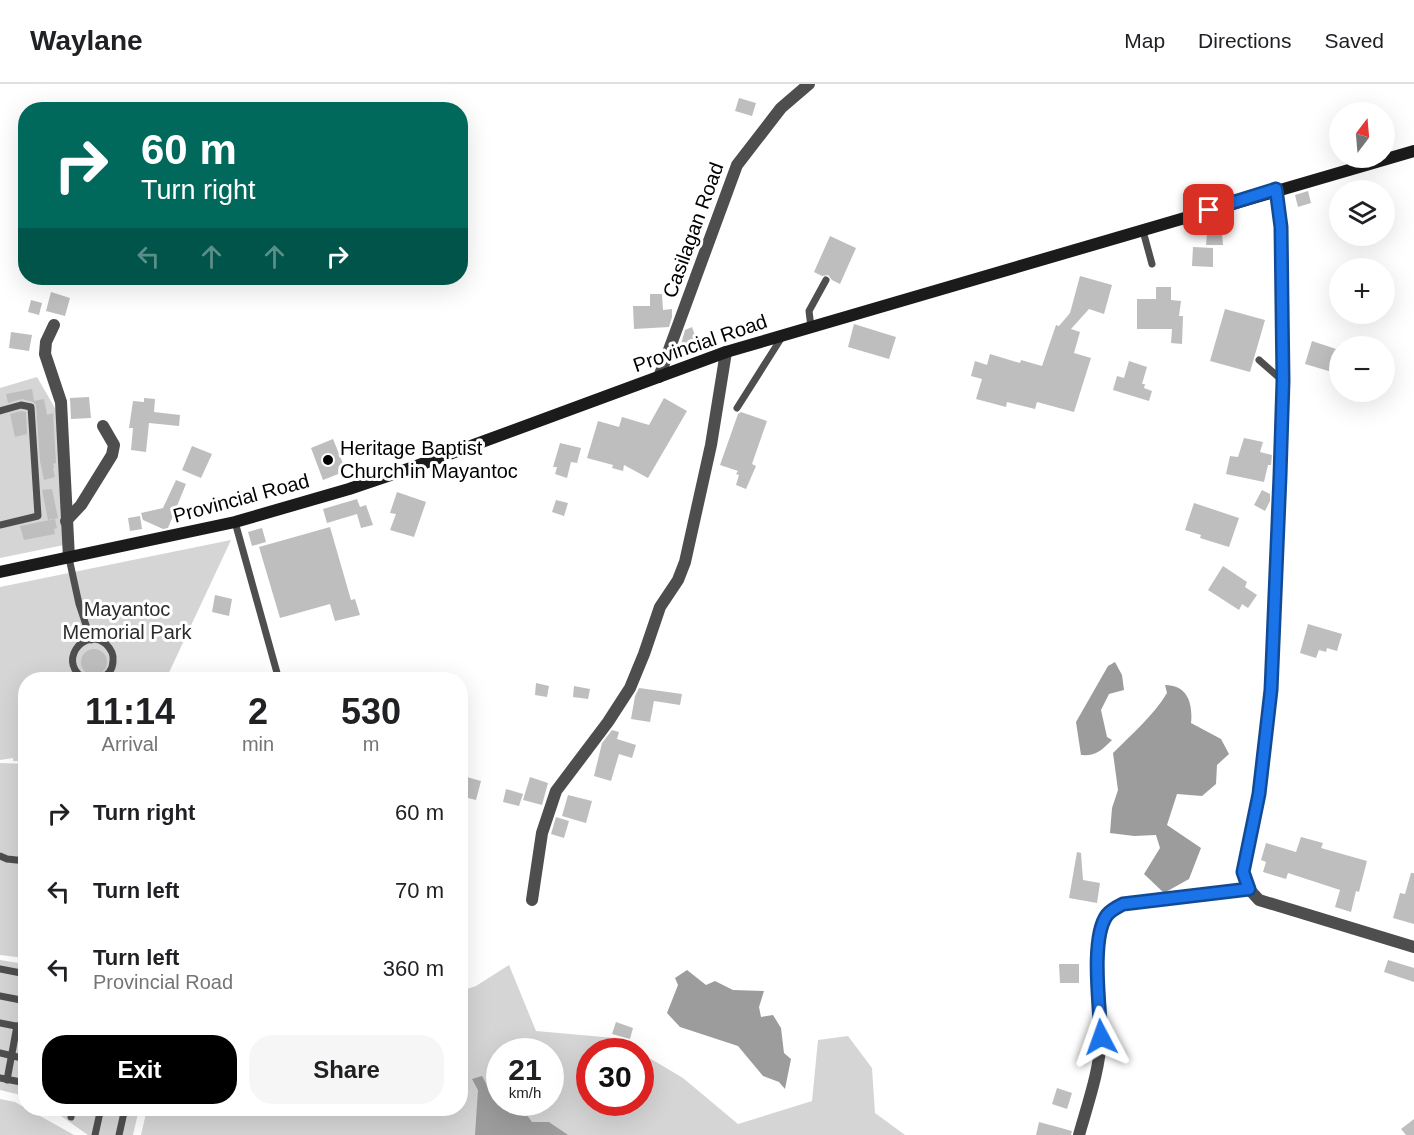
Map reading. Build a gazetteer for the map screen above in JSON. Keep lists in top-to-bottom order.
{
  "streets": {
    "main road": ["Provincial Road"],
    "street": ["Casilagan Road"]
  },
  "crossings": [
    ["Casilagan Road", "Provincial Road"]
  ],
  "parks": ["Mayantoc Memorial Park"],
  "places": ["Heritage Baptist Church in Mayantoc"],
  "north": "top",
  "page": {
    "header": "Waylane",
    "nav": ["Map", "Directions", "Saved"],
    "map_buttons": ["+", "−"],
    "turn": ["60 m", "Turn right"],
    "eta": [
      "11:14",
      "Arrival",
      "2",
      "min",
      "530",
      "m"
    ],
    "list": [
      {
        "name": "Turn right",
        "value": "60 m"
      },
      {
        "name": "Turn left",
        "value": "70 m"
      },
      {
        "name": "Turn left",
        "note": "Provincial Road",
        "value": "360 m"
      }
    ],
    "buttons": ["Exit", "Share"],
    "speed": "21 km/h",
    "limit": "30"
  }
}
